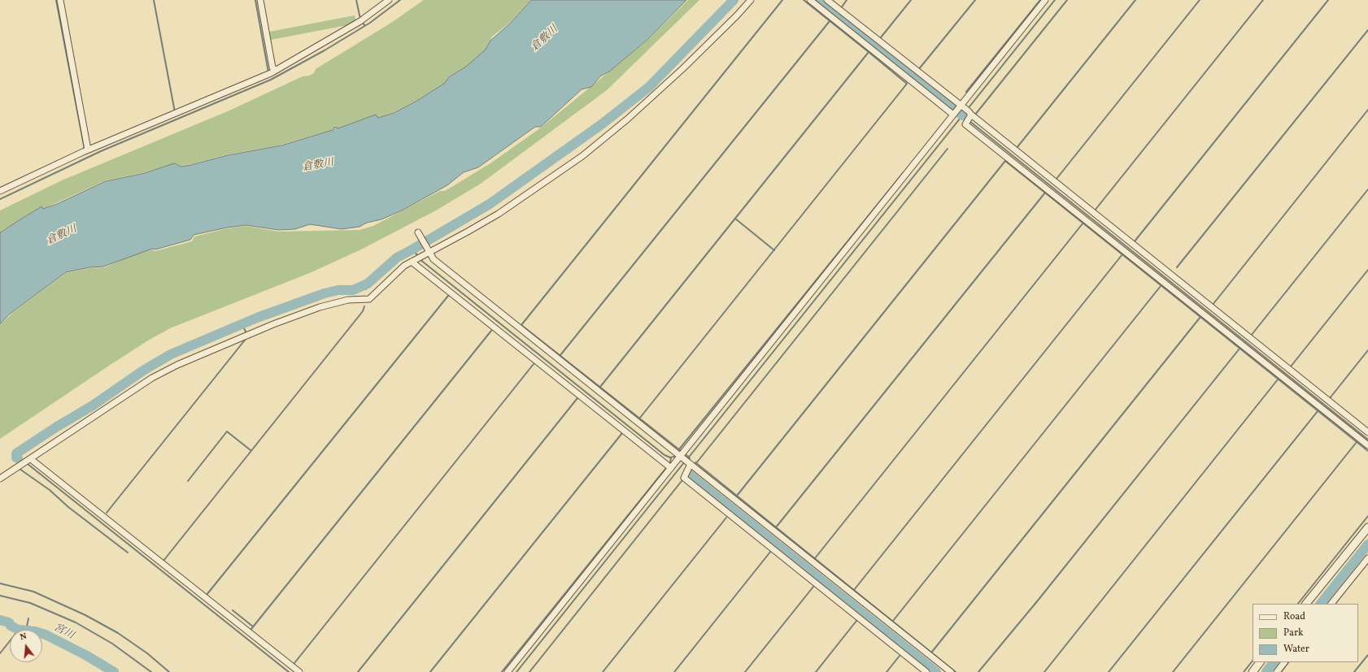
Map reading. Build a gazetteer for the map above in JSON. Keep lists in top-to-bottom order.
{
  "water": ["倉敷川", "宮川"],
  "legend": ["Road", "Park", "Water"],
  "north": "top"
}
